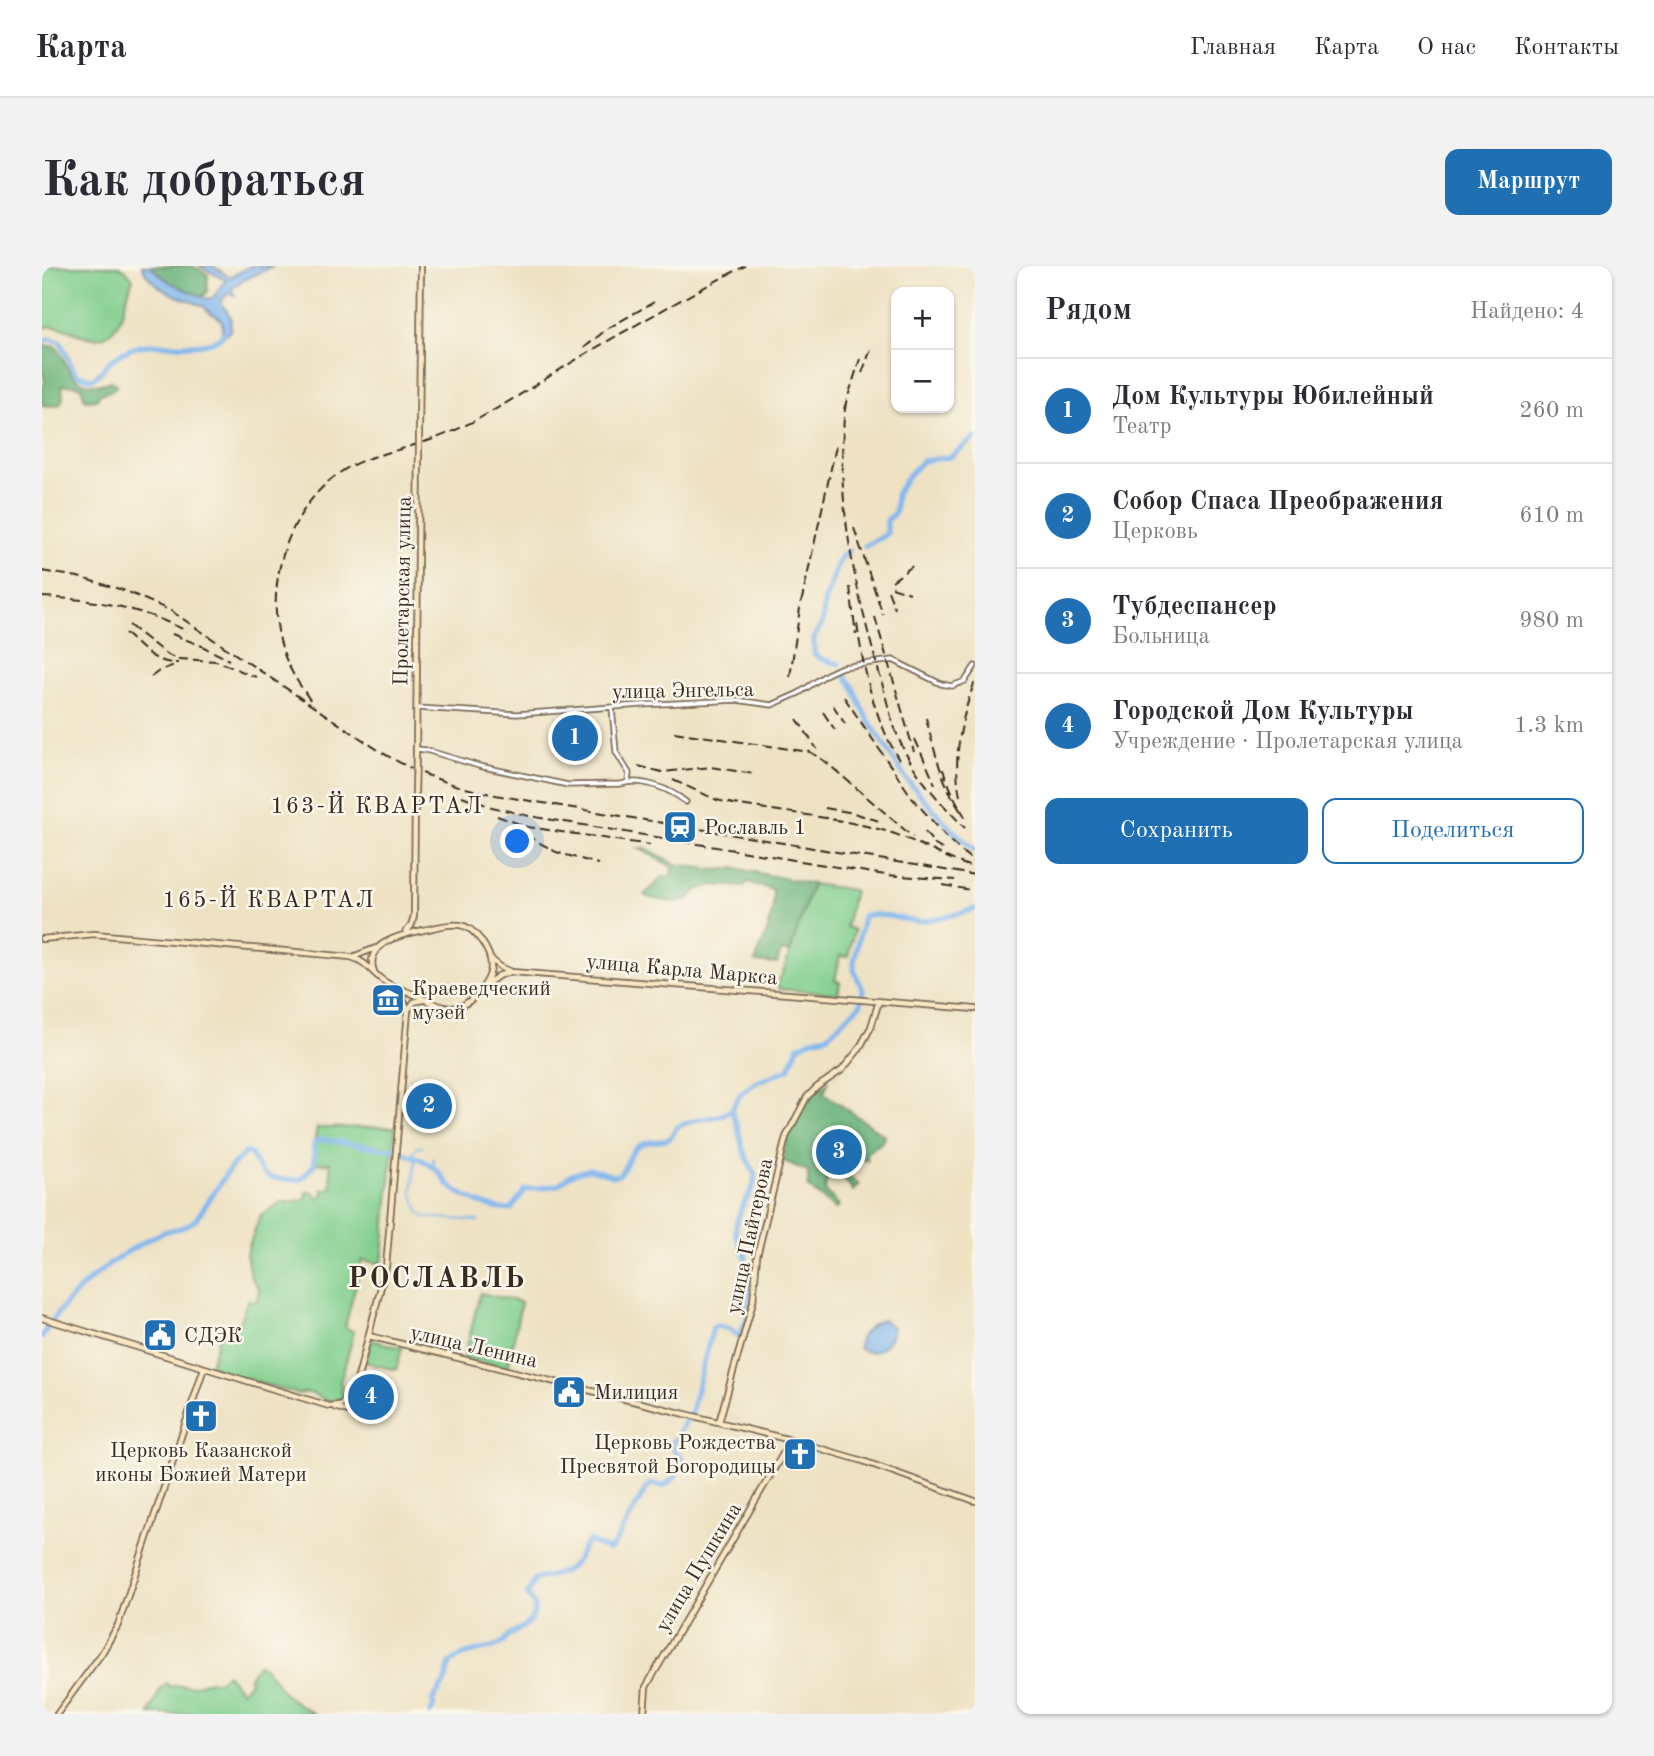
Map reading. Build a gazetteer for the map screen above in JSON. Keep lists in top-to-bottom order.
{
  "streets": {
    "main road": [
      "Пролетарская улица",
      "улица Карла Маркса",
      "улица Пайтерова",
      "улица Ленина",
      "улица Пушкина"
    ],
    "street": ["улица Энгельса"]
  },
  "crossings": [
    ["Пролетарская улица", "улица Энгельса"],
    ["улица Карла Маркса", "улица Пайтерова"],
    ["улица Пайтерова", "улица Ленина"],
    ["улица Ленина", "улица Пушкина"]
  ],
  "districts": ["163-Й КВАРТАЛ", "165-Й КВАРТАЛ", "РОСЛАВЛЬ"],
  "places": {
    "station": ["Рославль 1"],
    "museum": ["Краеведческий музей"],
    "public building": ["СДЭК", "Милиция"],
    "church": ["Церковь Казанской иконы Божией Матери", "Церковь Рождества Пресвятой Богородицы"]
  },
  "page": {
    "header": "Карта",
    "nav": [
      "Главная",
      "Карта",
      "О нас",
      "Контакты"
    ],
    "buttons": [
      "Маршрут",
      ["Сохранить", "Поделиться"]
    ],
    "title": "Как добраться",
    "heading": ["Рядом", "Найдено: 4"],
    "map_buttons": ["+", "−"],
    "list": [
      {
        "mark": "1",
        "name": "Дом Культуры Юбилейный",
        "note": "Театр",
        "value": "260 m"
      },
      {
        "mark": "2",
        "name": "Собор Спаса Преображения",
        "note": "Церковь",
        "value": "610 m"
      },
      {
        "mark": "3",
        "name": "Тубдеспансер",
        "note": "Больница",
        "value": "980 m"
      },
      {
        "mark": "4",
        "name": "Городской Дом Культуры",
        "note": "Учреждение · Пролетарская улица",
        "value": "1.3 km"
      }
    ],
    "pins": [
      "1",
      "2",
      "3",
      "4"
    ]
  }
}
